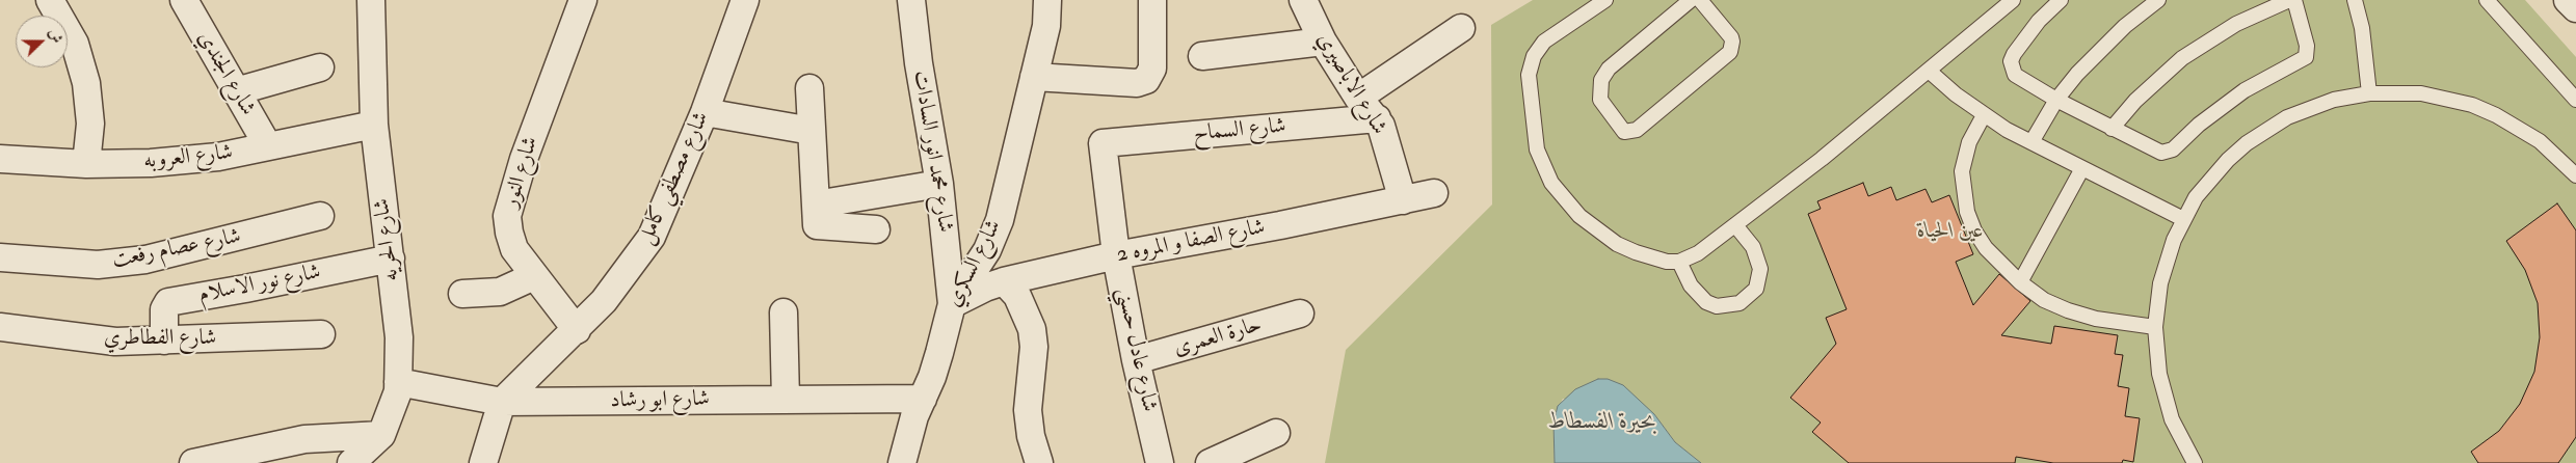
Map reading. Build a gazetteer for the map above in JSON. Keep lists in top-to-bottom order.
{
  "streets": {
    "street": [
      "شارع الجندي",
      "شارع الاباصيري",
      "شارع السماح",
      "شارع محمد انور السادات",
      "شارع العروبه",
      "شارع النور",
      "شارع مصطفي كامل",
      "شارع الحريه",
      "شارع الصفا و المروه 2",
      "شارع عصام رفعت",
      "شارع السكري",
      "شارع نور الاسلام",
      "حارة العمرى",
      "شارع الفطاطري",
      "شارع عادل حسني",
      "شارع ابو رشاد"
    ]
  },
  "crossings": [
    ["شارع الجندي", "شارع العروبه"],
    ["شارع الاباصيري", "شارع السماح"],
    ["شارع الاباصيري", "شارع الصفا و المروه 2"],
    ["شارع السماح", "شارع عادل حسني"],
    ["شارع محمد انور السادات", "شارع الصفا و المروه 2"],
    ["شارع محمد انور السادات", "شارع السكري"],
    ["شارع العروبه", "شارع الحريه"],
    ["شارع النور", "شارع مصطفي كامل"],
    ["شارع مصطفي كامل", "شارع ابو رشاد"],
    ["شارع الحريه", "شارع نور الاسلام"],
    ["شارع الحريه", "شارع ابو رشاد"],
    ["شارع الصفا و المروه 2", "شارع السكري"],
    ["شارع الصفا و المروه 2", "شارع عادل حسني"],
    ["شارع السكري", "شارع ابو رشاد"],
    ["شارع نور الاسلام", "شارع الفطاطري"],
    ["حارة العمرى", "شارع عادل حسني"]
  ],
  "water": ["بحيرة الفسطاط"],
  "parks": ["عين الحياة"],
  "north": "right"
}
